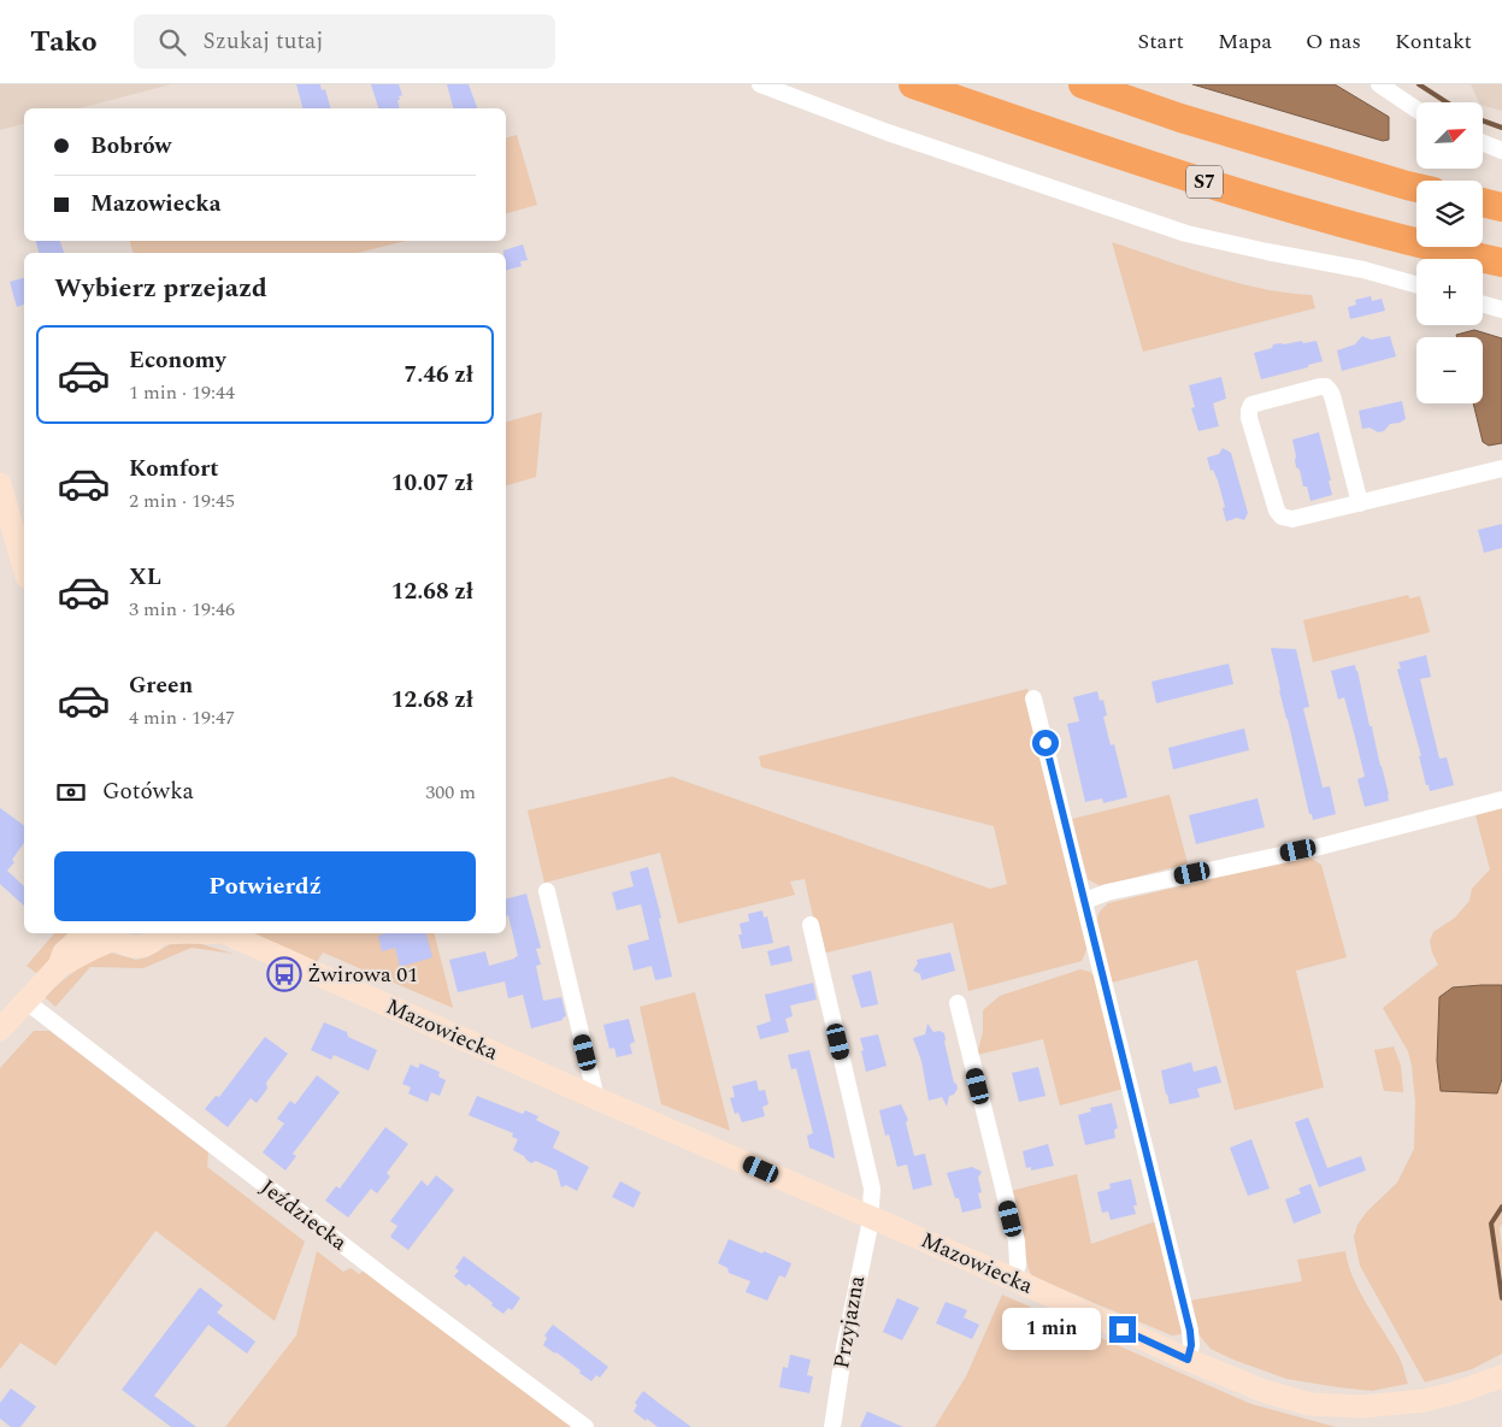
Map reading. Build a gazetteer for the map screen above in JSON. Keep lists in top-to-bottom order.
{
  "streets": {
    "highway": ["S7"],
    "street": ["Mazowiecka", "Jeździecka", "Przyjazna"]
  },
  "crossings": [
    ["Mazowiecka", "Jeździecka"],
    ["Mazowiecka", "Przyjazna"]
  ],
  "places": {
    "bus stop": ["Żwirowa 01"]
  },
  "north": "top right",
  "page": {
    "header": "Tako",
    "search": "Szukaj tutaj",
    "nav": [
      "Start",
      "Mapa",
      "O nas",
      "Kontakt"
    ],
    "map_buttons": ["+", "−"],
    "banner": ["Bobrów", "Mazowiecka"],
    "heading": "Wybierz przejazd",
    "list": [
      {
        "name": "Economy",
        "note": "1 min · 19:44",
        "value": "7.46 zł"
      },
      {
        "name": "Komfort",
        "note": "2 min · 19:45",
        "value": "10.07 zł"
      },
      {
        "name": "XL",
        "note": "3 min · 19:46",
        "value": "12.68 zł"
      },
      {
        "name": "Green",
        "note": "4 min · 19:47",
        "value": "12.68 zł"
      }
    ],
    "pay": ["Gotówka", "300 m"],
    "buttons": "Potwierdź",
    "bubble": "1 min"
  }
}
